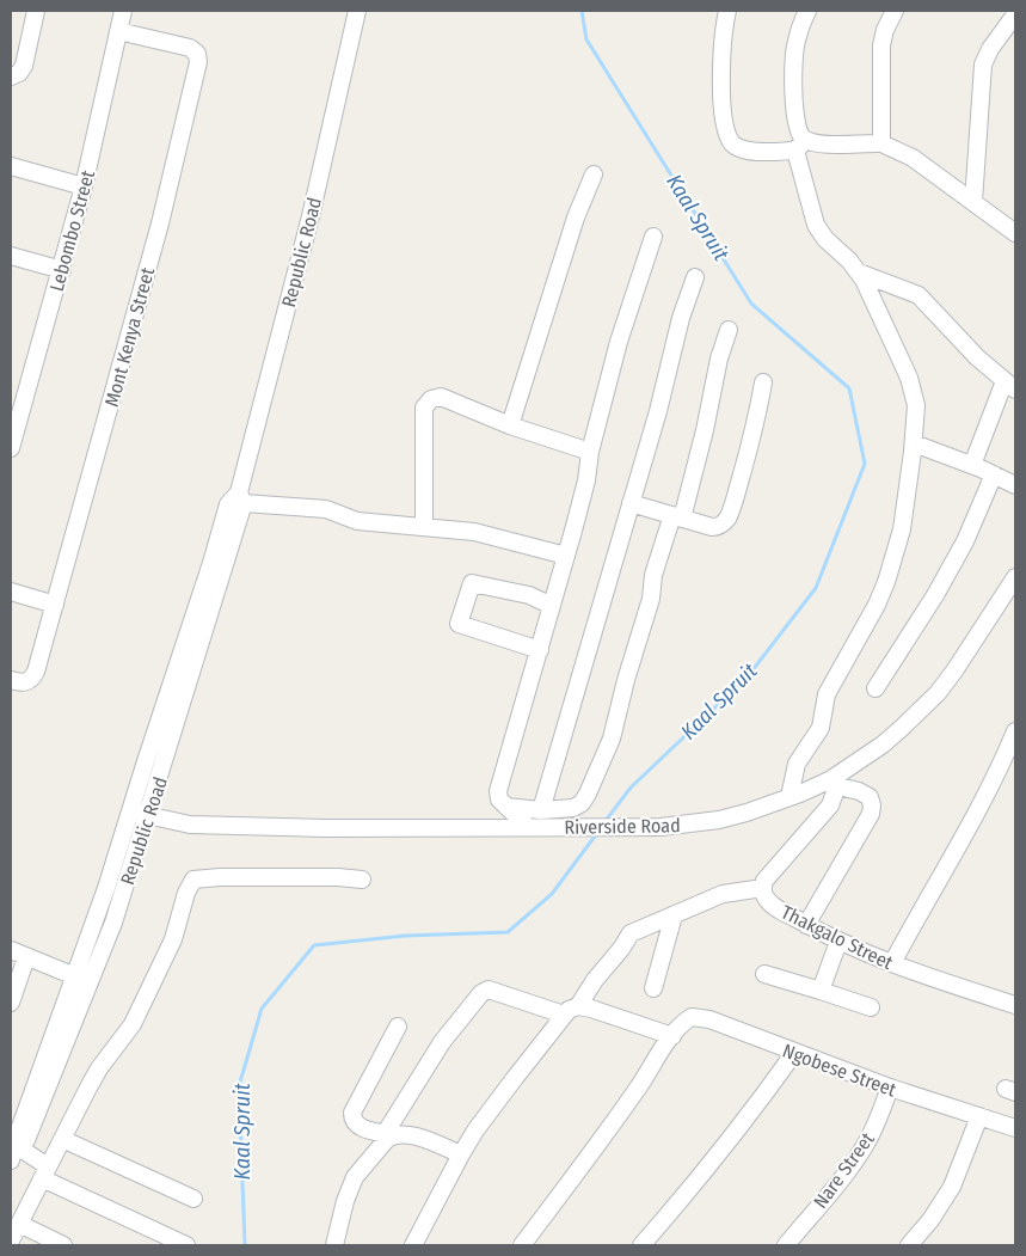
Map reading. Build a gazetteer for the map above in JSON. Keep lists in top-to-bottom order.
{
  "streets": {
    "street": [
      "Lebombo Street",
      "Republic Road",
      "Mont Kenya Street",
      "Riverside Road",
      "Thakgalo Street",
      "Ngobese Street",
      "Nare Street"
    ]
  },
  "crossings": [
    ["Lebombo Street", "Mont Kenya Street"],
    ["Republic Road", "Riverside Road"],
    ["Riverside Road", "Thakgalo Street"],
    ["Ngobese Street", "Nare Street"]
  ],
  "water": ["Kaal Spruit"]
}
